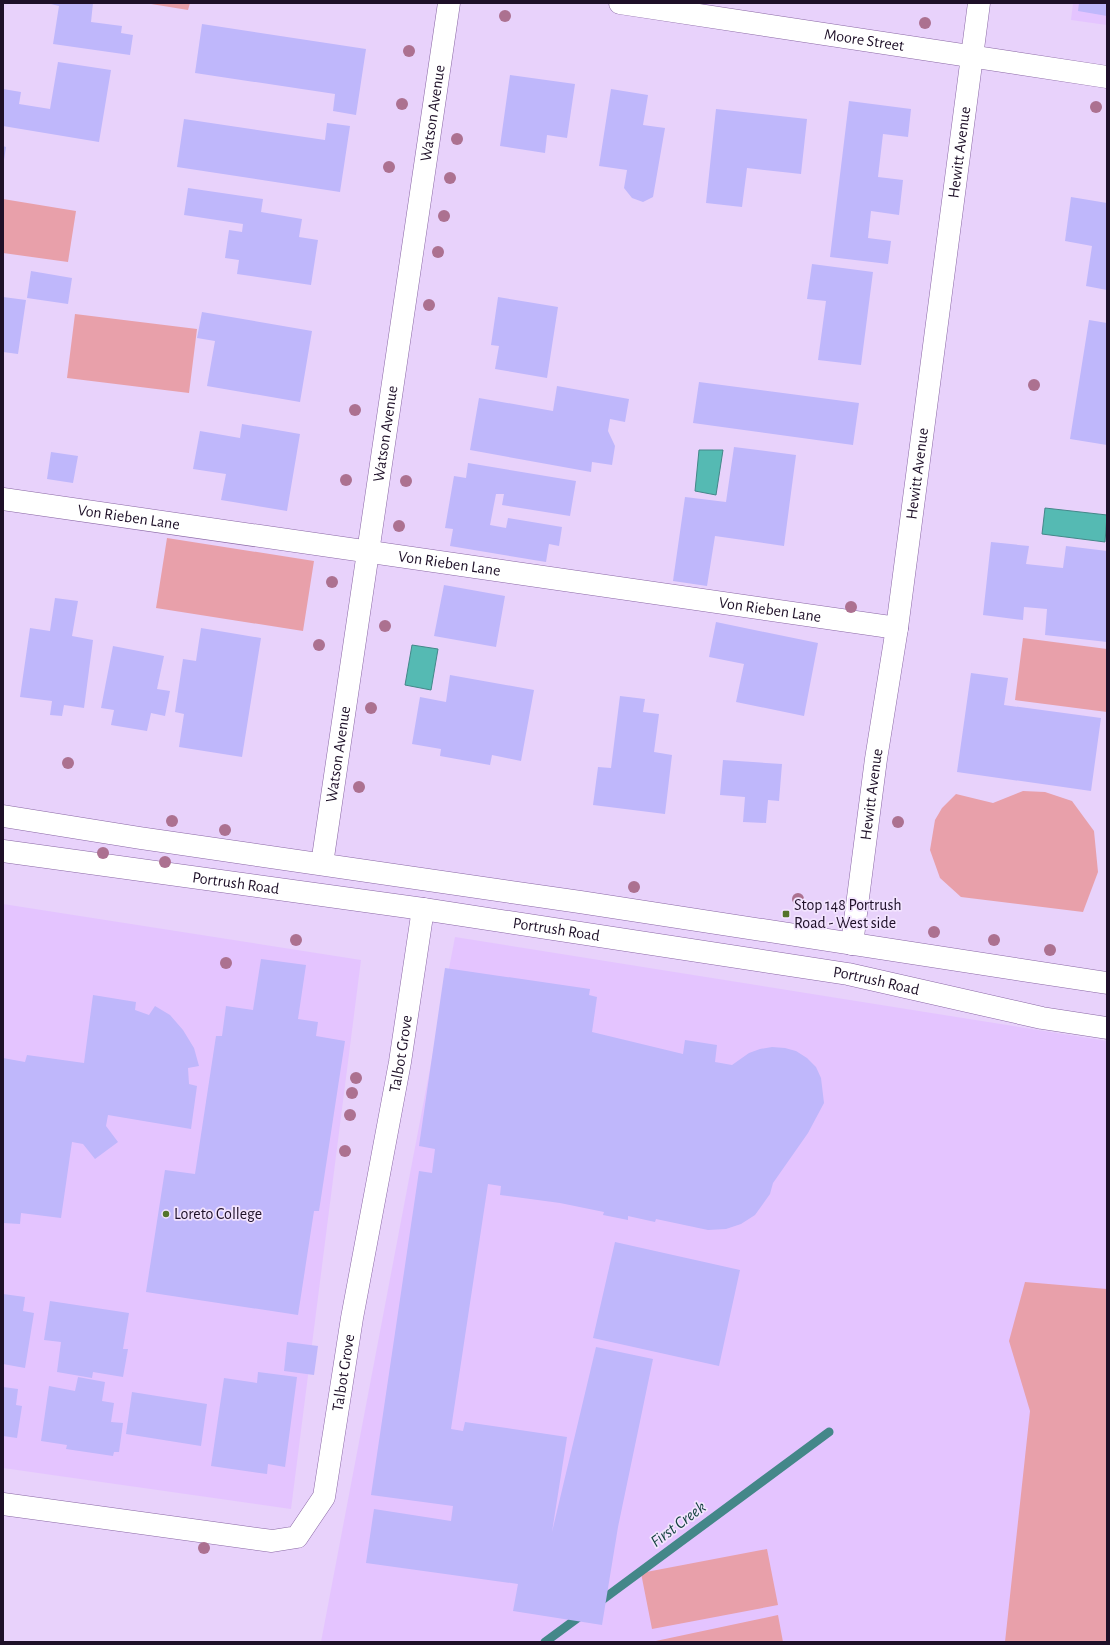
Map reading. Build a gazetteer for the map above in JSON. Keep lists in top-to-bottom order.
{
  "streets": {
    "main road": [
      "Moore Street",
      "Watson Avenue",
      "Hewitt Avenue",
      "Von Rieben Lane",
      "Portrush Road",
      "Talbot Grove"
    ]
  },
  "crossings": [
    ["Moore Street", "Hewitt Avenue"],
    ["Watson Avenue", "Von Rieben Lane"],
    ["Watson Avenue", "Portrush Road"],
    ["Hewitt Avenue", "Von Rieben Lane"],
    ["Hewitt Avenue", "Portrush Road"],
    ["Portrush Road", "Talbot Grove"]
  ],
  "water": ["First Creek"],
  "places": {
    "transit": ["Stop 148 Portrush Road - West side"],
    "other": ["Loreto College"]
  }
}
